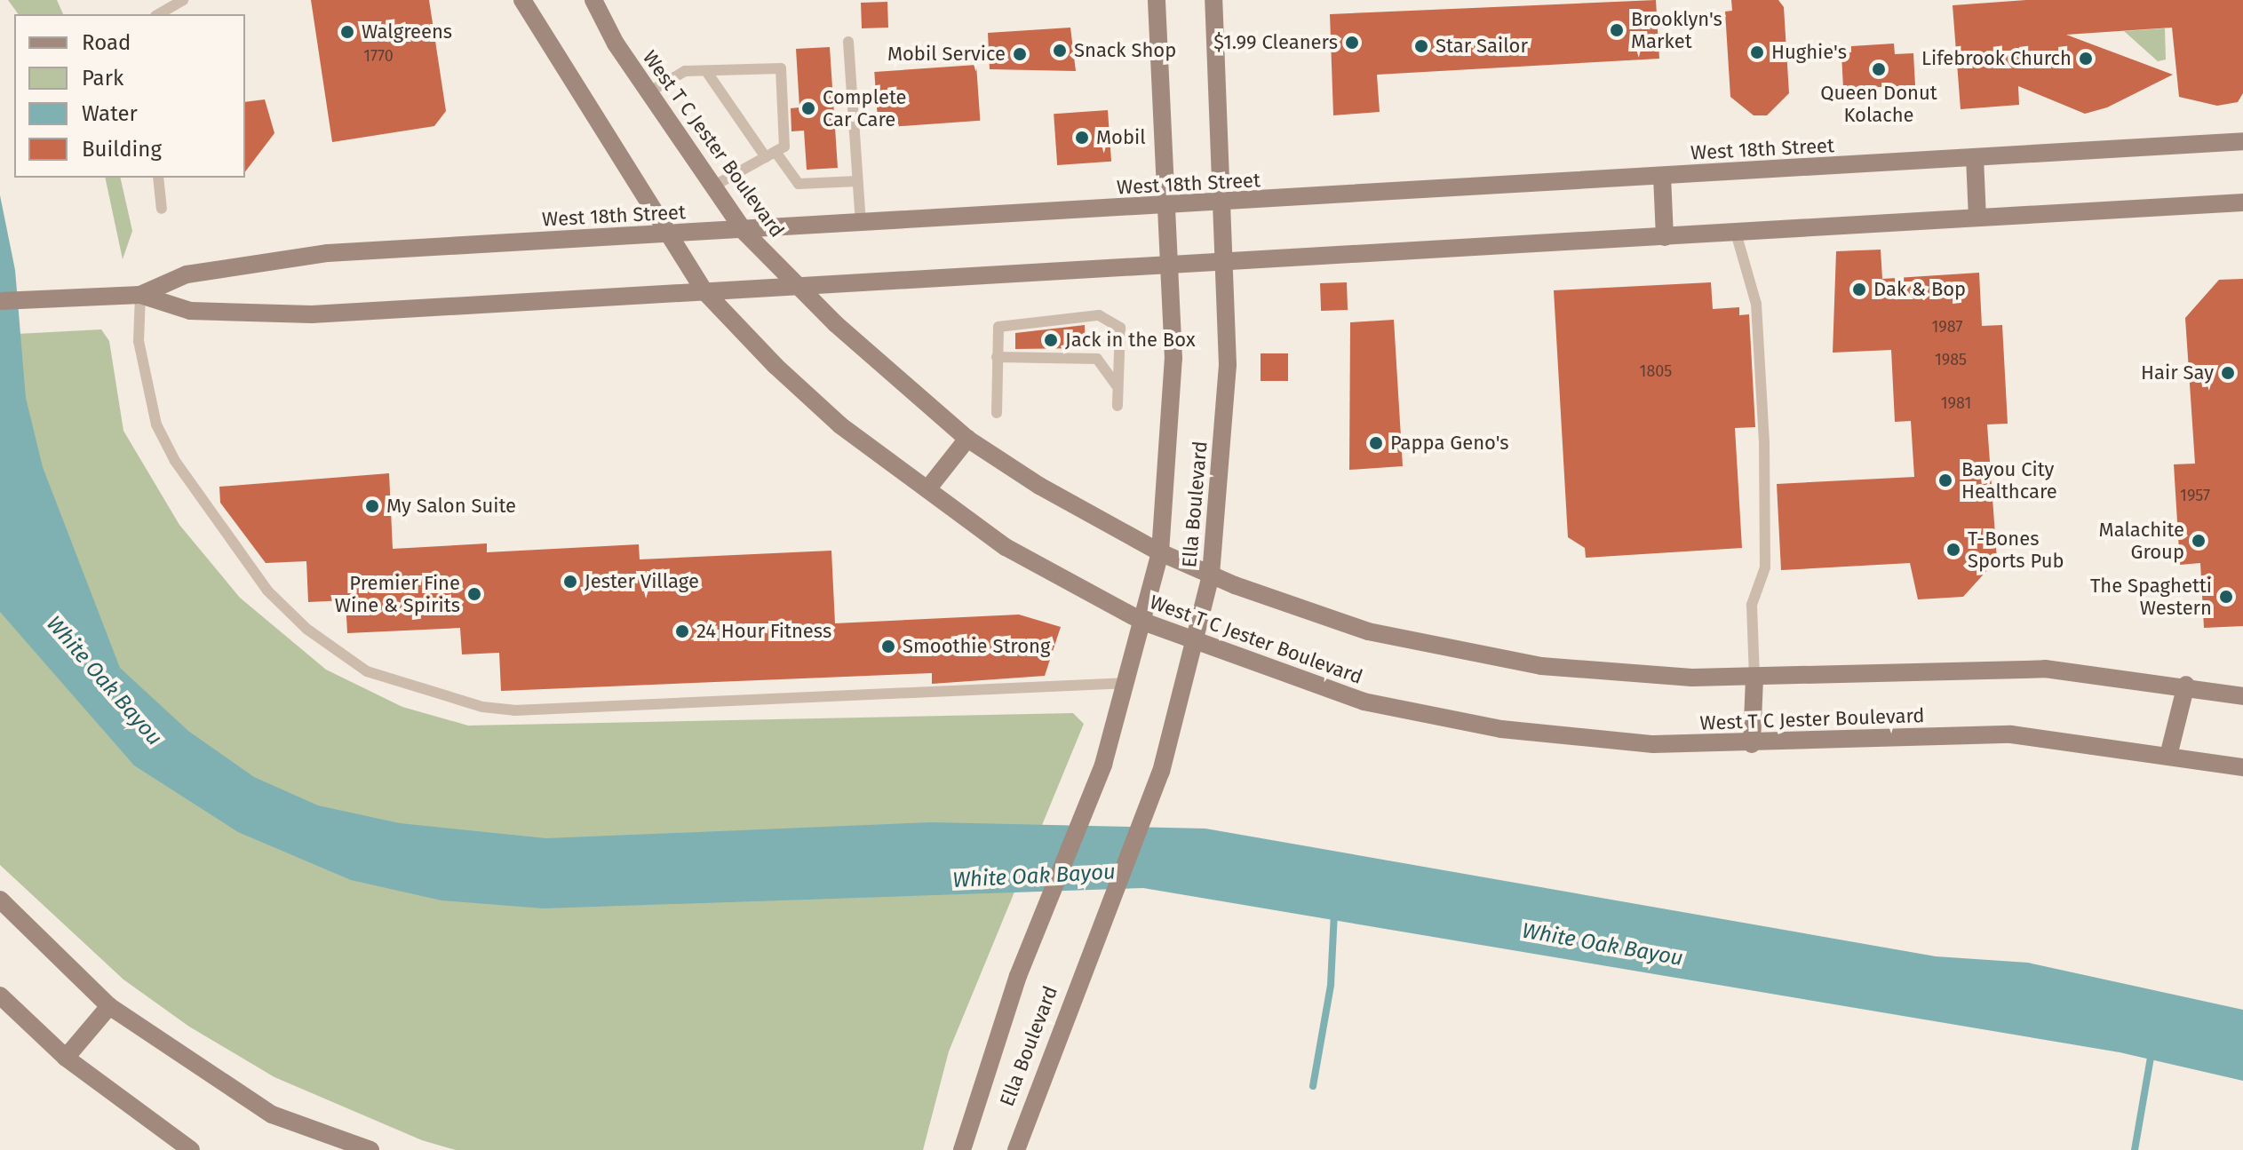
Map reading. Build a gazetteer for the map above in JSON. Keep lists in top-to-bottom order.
{
  "streets": {
    "main road": ["West T C Jester Boulevard", "West 18th Street", "Ella Boulevard"]
  },
  "crossings": [
    ["West T C Jester Boulevard", "West 18th Street"],
    ["West T C Jester Boulevard", "Ella Boulevard"],
    ["West 18th Street", "Ella Boulevard"]
  ],
  "water": ["White Oak Bayou"],
  "places": [
    "Brooklyn's Market",
    "Walgreens",
    "$1.99 Cleaners",
    "Star Sailor",
    "Snack Shop",
    "Hughie's",
    "Mobil Service",
    "Lifebrook Church",
    "Queen Donut Kolache",
    "Complete Car Care",
    "Mobil",
    "Dak & Bop",
    "Jack in the Box",
    "Hair Say",
    "Pappa Geno's",
    "Bayou City Healthcare",
    "My Salon Suite",
    "Malachite Group",
    "T-Bones Sports Pub",
    "Jester Village",
    "Premier Fine Wine & Spirits",
    "The Spaghetti Western",
    "24 Hour Fitness",
    "Smoothie Strong"
  ],
  "house_numbers": [
    "1770",
    "1987",
    "1985",
    "1805",
    "1981",
    "1957"
  ],
  "legend": [
    "Road",
    "Park",
    "Water",
    "Building"
  ]
}
